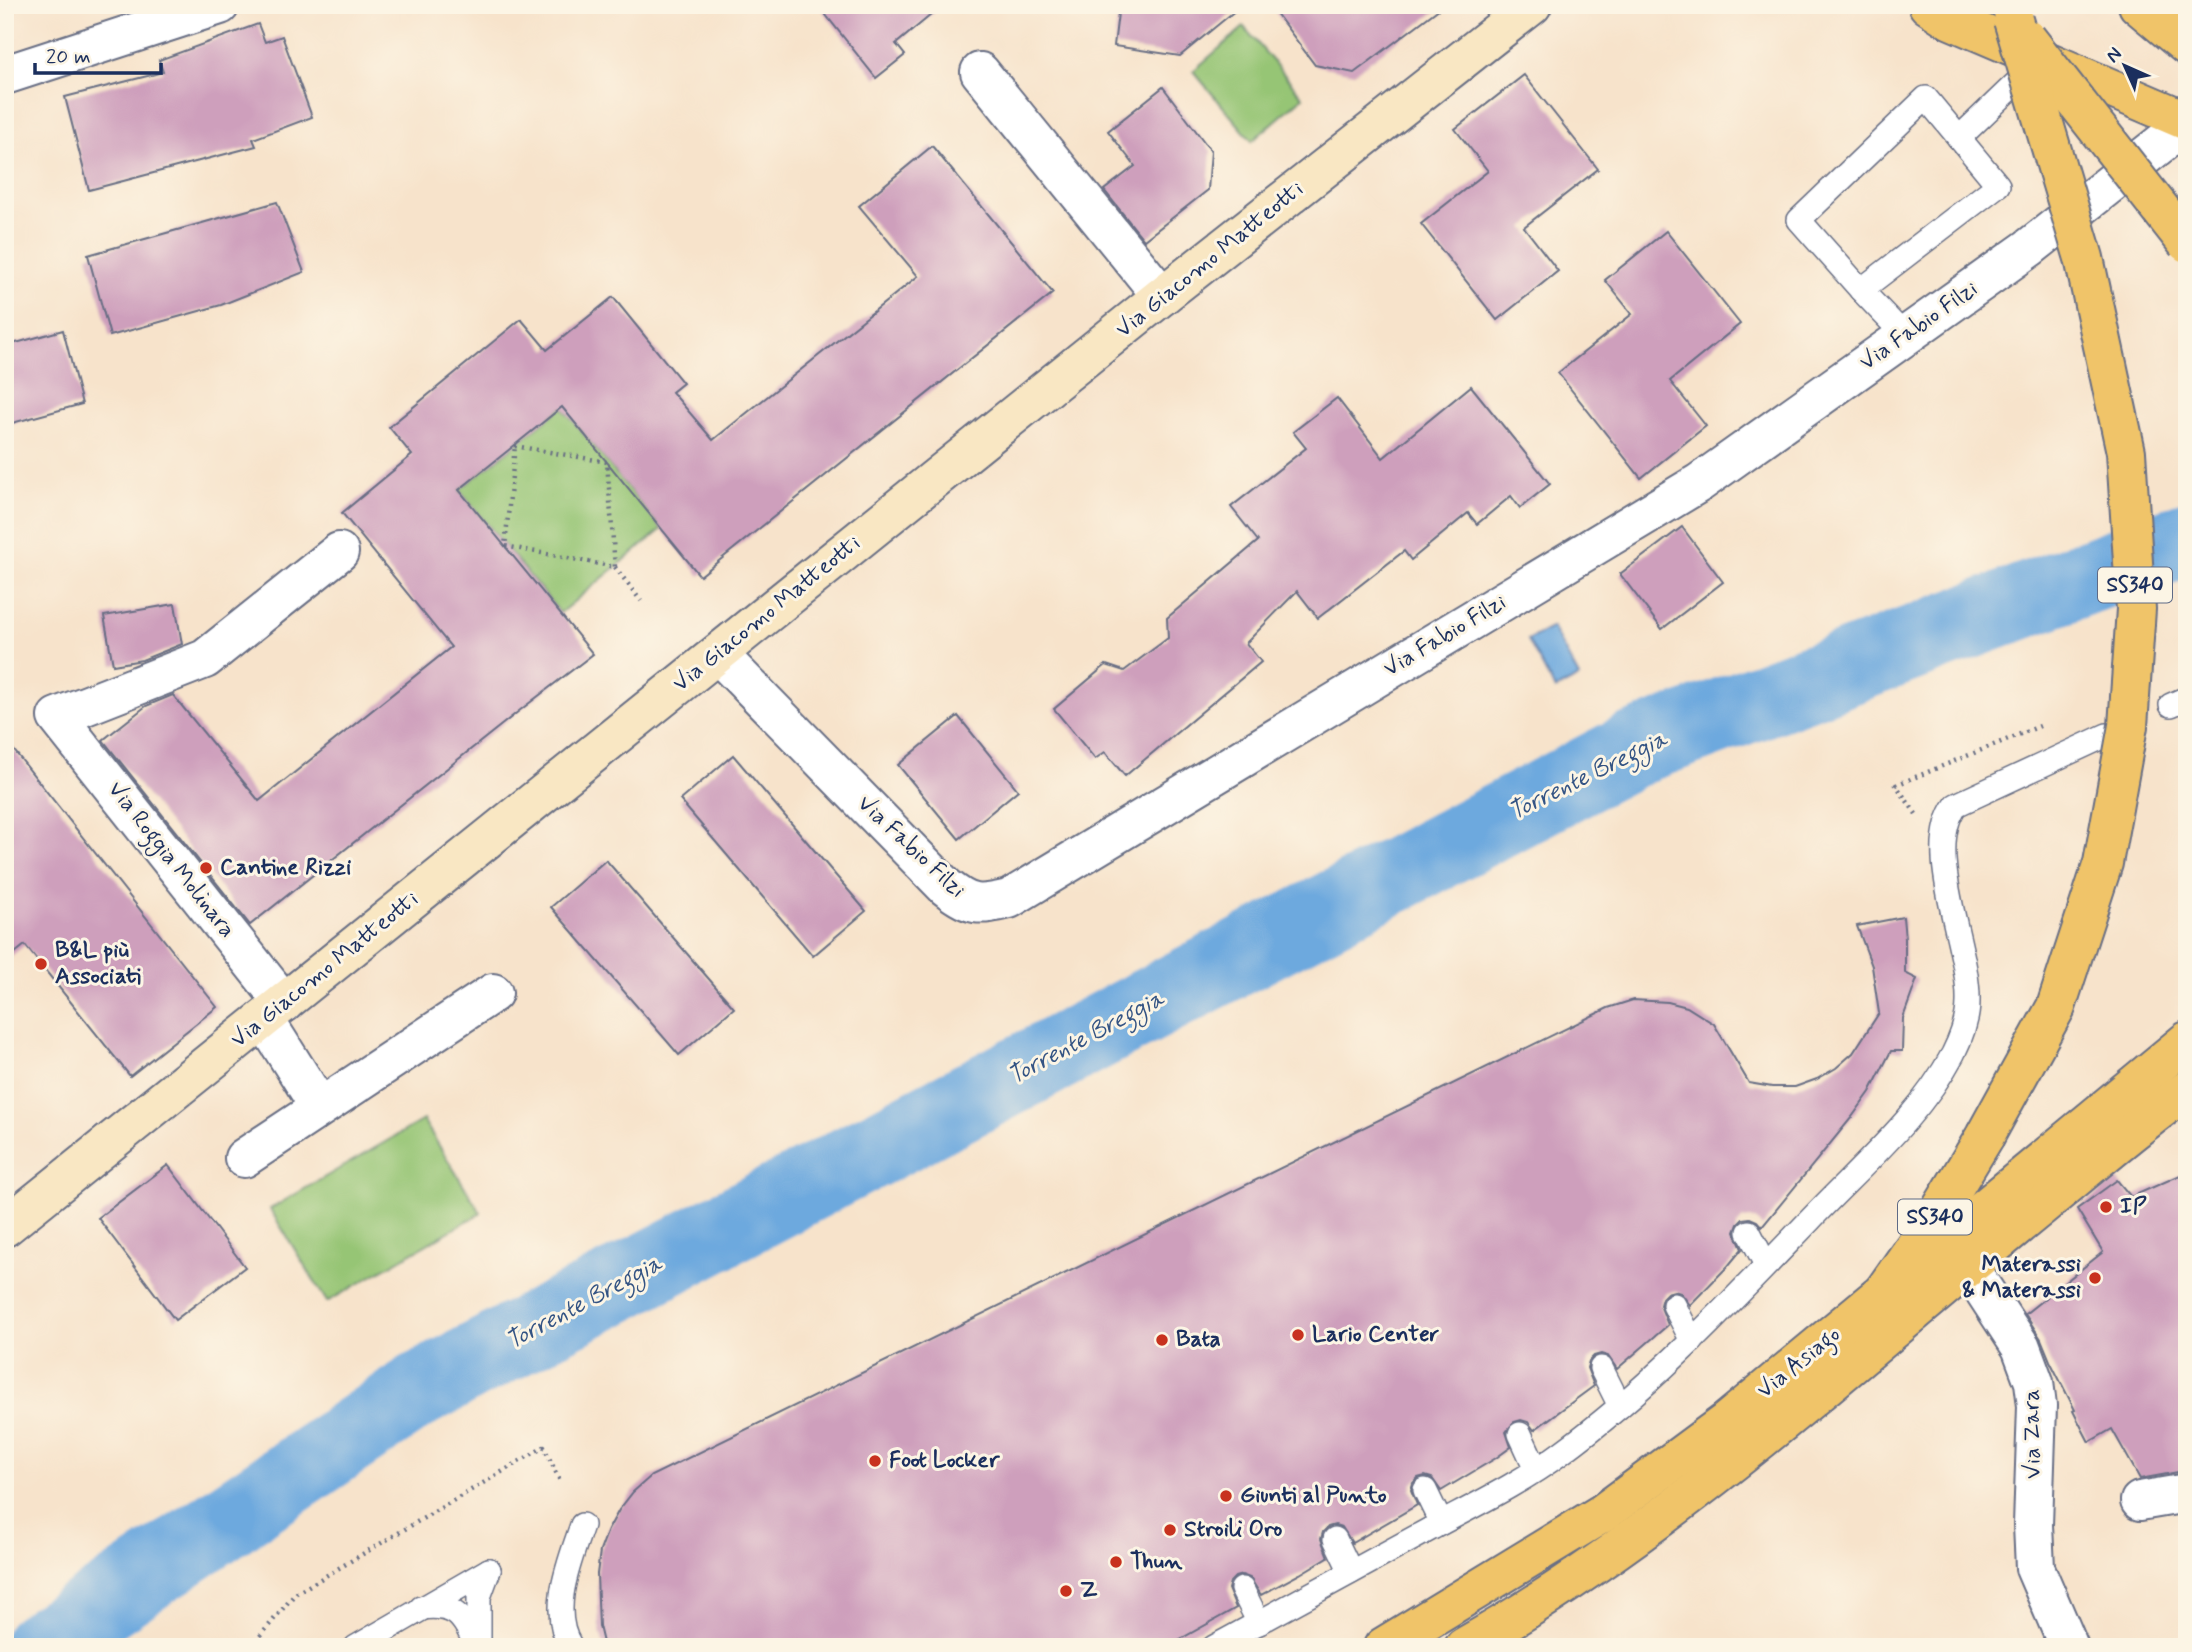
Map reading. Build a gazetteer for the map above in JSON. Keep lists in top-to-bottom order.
{
  "streets": {
    "main road": ["SS340", "Via Asiago"],
    "street": [
      "Via Giacomo Matteotti",
      "Via Fabio Filzi",
      "Via Roggia Molinara",
      "Via Zara"
    ]
  },
  "crossings": [
    ["Via Giacomo Matteotti", "Via Fabio Filzi"],
    ["Via Giacomo Matteotti", "Via Roggia Molinara"],
    ["SS340", "Via Asiago"],
    ["Via Asiago", "Via Zara"]
  ],
  "water": ["Torrente Breggia"],
  "places": [
    "Cantine Rizzi",
    "B&L più Associati",
    "IP",
    "Materassi & Materassi",
    "Lario Center",
    "Bata",
    "Foot Locker",
    "Giunti al Punto",
    "Stroili Oro",
    "Thun",
    "Z"
  ],
  "scale_bar": "20 m",
  "north": "top left"
}
